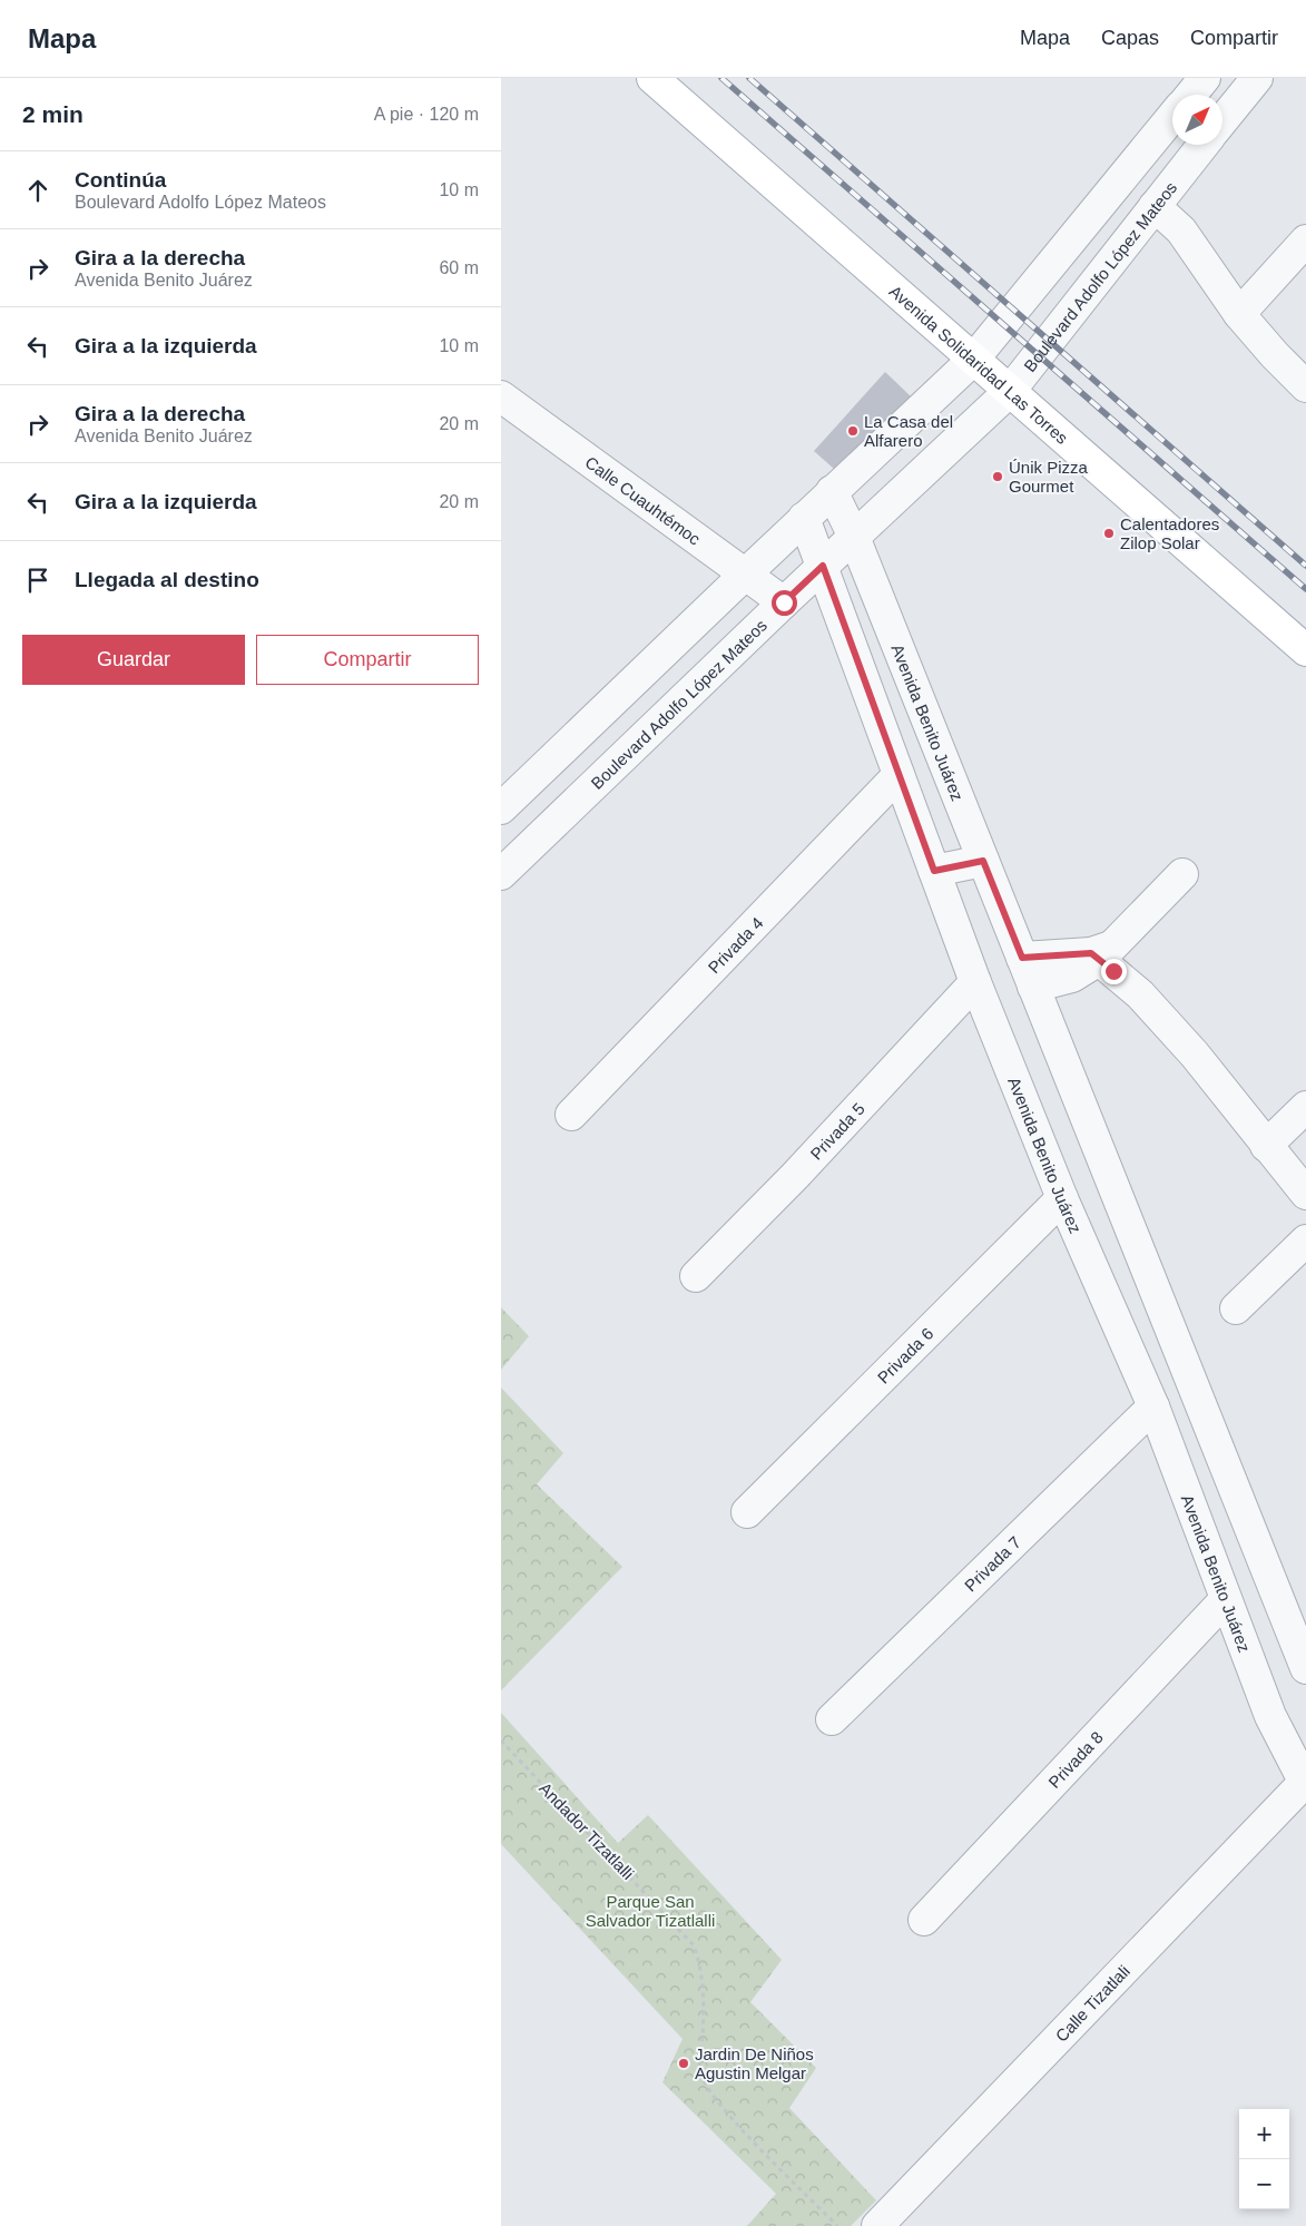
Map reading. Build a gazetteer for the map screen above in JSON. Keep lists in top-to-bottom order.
{
  "streets": {
    "main road": ["Avenida Solidaridad Las Torres"],
    "street": [
      "Boulevard Adolfo López Mateos",
      "Calle Cuauhtémoc",
      "Avenida Benito Juárez",
      "Privada 4",
      "Privada 5",
      "Privada 6",
      "Privada 7",
      "Privada 8",
      "Calle Tizatlali"
    ],
    "path": ["Andador Tizatlalli"]
  },
  "crossings": [
    ["Boulevard Adolfo López Mateos", "Avenida Solidaridad Las Torres"],
    ["Boulevard Adolfo López Mateos", "Calle Cuauhtémoc"],
    ["Boulevard Adolfo López Mateos", "Avenida Benito Juárez"],
    ["Avenida Benito Juárez", "Privada 4"],
    ["Avenida Benito Juárez", "Privada 5"],
    ["Avenida Benito Juárez", "Privada 6"],
    ["Avenida Benito Juárez", "Privada 7"],
    ["Avenida Benito Juárez", "Privada 8"],
    ["Avenida Benito Juárez", "Calle Tizatlali"]
  ],
  "parks": ["Parque San Salvador Tizatlalli"],
  "places": [
    "La Casa del Alfarero",
    "Únik Pizza Gourmet",
    "Calentadores Zilop Solar",
    "Jardin De Niños Agustin Melgar"
  ],
  "north": "top right",
  "page": {
    "header": "Mapa",
    "nav": ["Mapa", "Capas", "Compartir"],
    "heading": ["2 min", "A pie · 120 m"],
    "list": [
      ["Continúa", "Boulevard Adolfo López Mateos", "10 m"],
      ["Gira a la derecha", "Avenida Benito Juárez", "60 m"],
      ["Gira a la izquierda", "10 m"],
      ["Gira a la derecha", "Avenida Benito Juárez", "20 m"],
      ["Gira a la izquierda", "20 m"],
      "Llegada al destino"
    ],
    "buttons": ["Guardar", "Compartir"],
    "map_buttons": ["+", "−"]
  }
}
